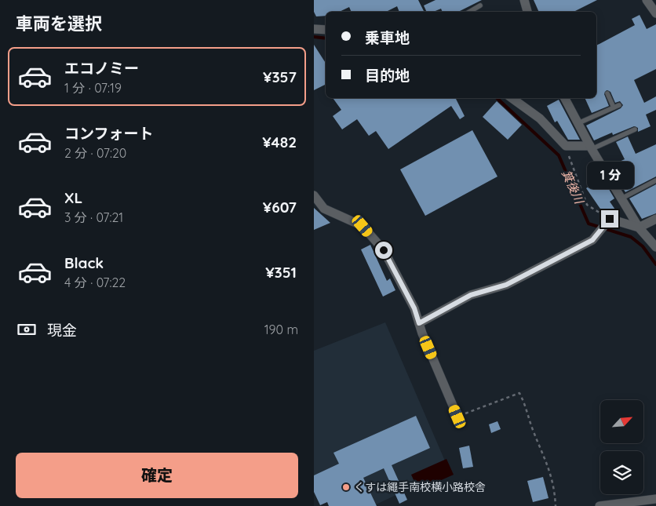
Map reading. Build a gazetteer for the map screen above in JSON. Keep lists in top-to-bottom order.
{
  "water": ["箕後川"],
  "places": ["くすは繩手南校横小路校舎"],
  "north": "top right",
  "page": {
    "heading": "車両を選択",
    "banner": ["乗車地", "目的地"],
    "list": [
      {
        "name": "エコノミー",
        "note": "1 分 · 07:19",
        "value": "¥357"
      },
      {
        "name": "コンフォート",
        "note": "2 分 · 07:20",
        "value": "¥482"
      },
      {
        "name": "XL",
        "note": "3 分 · 07:21",
        "value": "¥607"
      },
      {
        "name": "Black",
        "note": "4 分 · 07:22",
        "value": "¥351"
      }
    ],
    "bubble": "1 分",
    "pay": ["現金", "190 m"],
    "buttons": "確定"
  }
}
